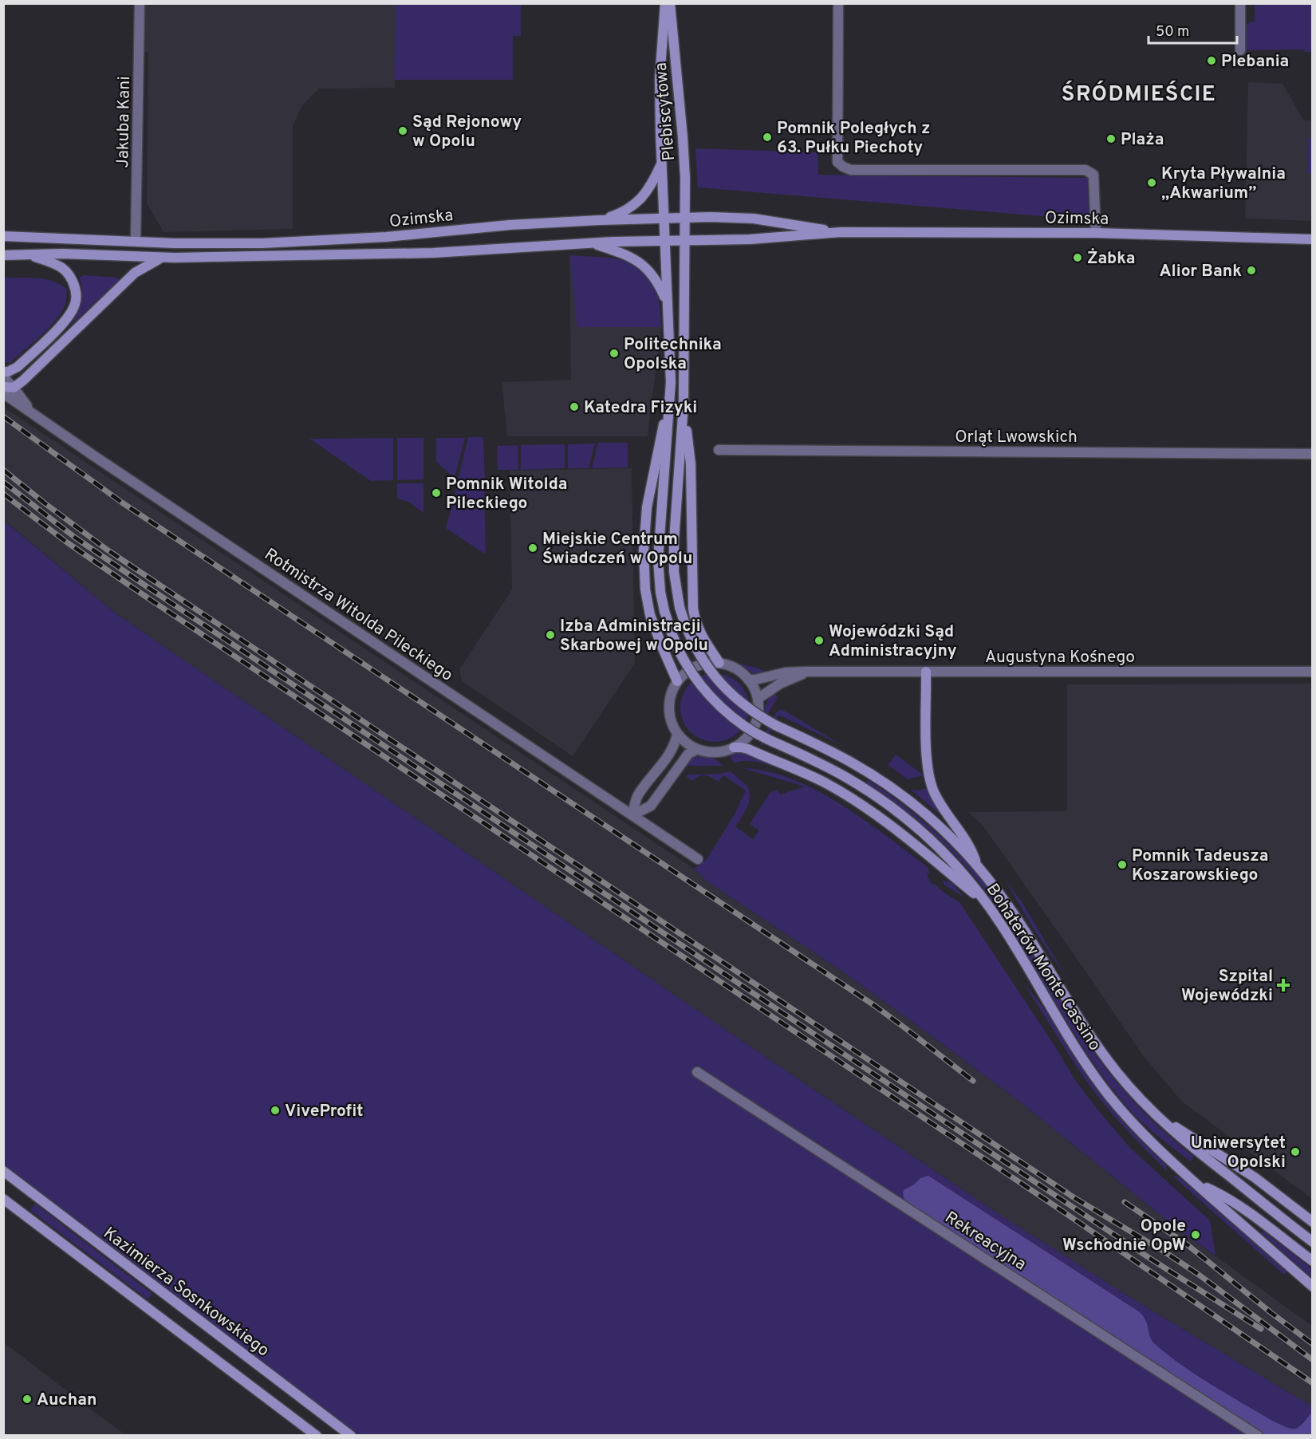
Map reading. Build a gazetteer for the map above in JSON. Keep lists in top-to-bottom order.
{
  "streets": {
    "main road": [
      "Plebiscytowa",
      "Ozimska",
      "Bohaterów Monte Cassino",
      "Kazimierza Sosnkowskiego"
    ],
    "street": [
      "Jakuba Kani",
      "Orląt Lwowskich",
      "Rotmistrza Witolda Pileckiego",
      "Augustyna Kośnego",
      "Rekreacyjna"
    ]
  },
  "crossings": [
    ["Plebiscytowa", "Ozimska"],
    ["Plebiscytowa", "Bohaterów Monte Cassino"],
    ["Jakuba Kani", "Ozimska"],
    ["Ozimska", "Bohaterów Monte Cassino"]
  ],
  "districts": ["ŚRÓDMIEŚCIE"],
  "places": {
    "other": [
      "Plebania",
      "Sąd Rejonowy w Opolu",
      "Pomnik Poległych z 63. Pułku Piechoty",
      "Plaża",
      "Kryta Pływalnia „Akwarium”",
      "Żabka",
      "Alior Bank",
      "Politechnika Opolska",
      "Katedra Fizyki",
      "Pomnik Witolda Pileckiego",
      "Miejskie Centrum Świadczeń w Opolu",
      "Izba Administracji Skarbowej w Opolu",
      "Wojewódzki Sąd Administracyjny",
      "Pomnik Tadeusza Koszarowskiego",
      "ViveProfit",
      "Uniwersytet Opolski",
      "Opole Wschodnie OpW",
      "Auchan"
    ],
    "health": ["Szpital Wojewódzki"]
  },
  "scale_bar": "50 m"
}
